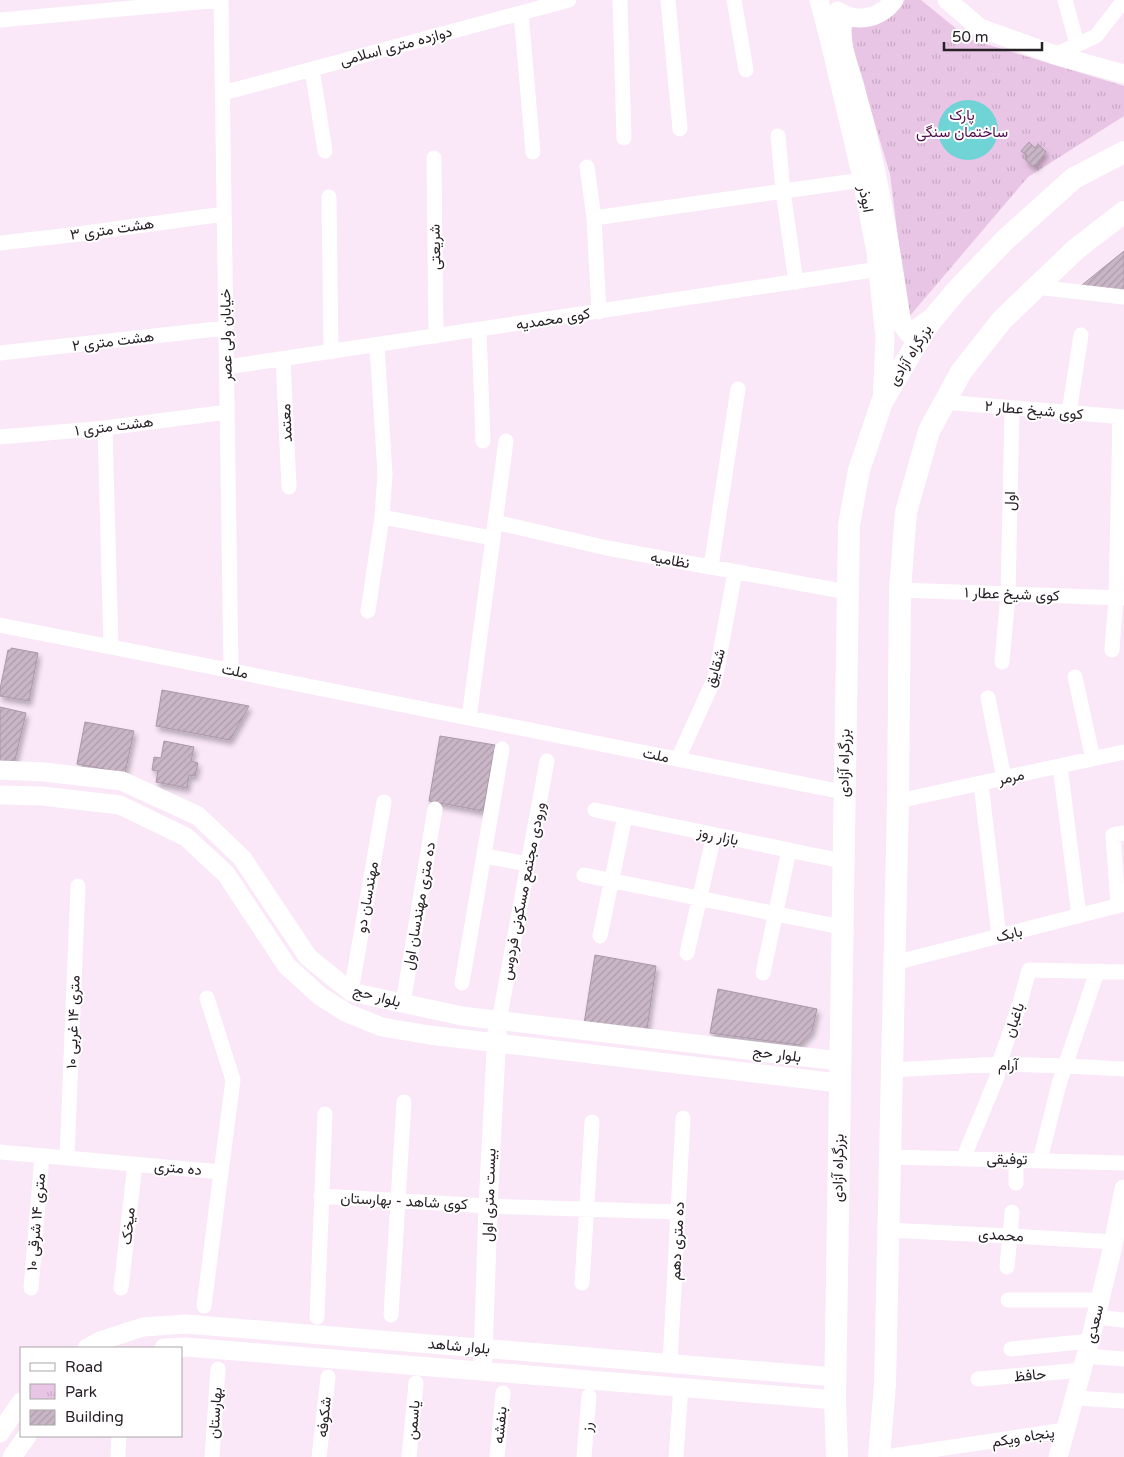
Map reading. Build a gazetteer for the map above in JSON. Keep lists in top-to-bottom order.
{
  "streets": {
    "highway": ["بزرگراه آزادی"],
    "main road": [
      "ابوذر",
      "بلوار حج",
      "بیست متری اول",
      "سعدی",
      "بلوار شاهد"
    ],
    "street": [
      "دوازده متری اسلامی",
      "هشت متری ۳",
      "شریعتی",
      "کوی محمدیه",
      "خیابان ولی عصر",
      "هشت متری ۲",
      "کوی شیخ عطار ۲",
      "معتمد",
      "هشت متری ۱",
      "اول",
      "نظامیه",
      "کوی شیخ عطار ۱",
      "شقایق",
      "ملت",
      "مرمر",
      "بازار روز",
      "ورودی مجتمع مسکونی فردوس",
      "مهندسان دو",
      "ده متری مهندسان اول",
      "بابک",
      "باغبان",
      "۱۰ متری ۱۴ غربی",
      "آرام",
      "توفیقی",
      "ده متری",
      "کوی شاهد - بهارستان",
      "۱۰ متری ۱۴ شرقی",
      "میخک",
      "محمدی",
      "ده متری دهم",
      "حافظ",
      "بهارستان",
      "شکوفه",
      "یاسمن",
      "بنفشه",
      "رز",
      "پنجاه ویکم"
    ]
  },
  "crossings": [
    ["دوازده متری اسلامی", "خیابان ولی عصر"],
    ["ابوذر", "کوی محمدیه"],
    ["ابوذر", "بزرگراه آزادی"],
    ["هشت متری ۳", "خیابان ولی عصر"],
    ["شریعتی", "کوی محمدیه"],
    ["کوی محمدیه", "خیابان ولی عصر"],
    ["کوی محمدیه", "معتمد"],
    ["خیابان ولی عصر", "هشت متری ۲"],
    ["خیابان ولی عصر", "هشت متری ۱"],
    ["خیابان ولی عصر", "ملت"],
    ["بزرگراه آزادی", "نظامیه"],
    ["بزرگراه آزادی", "ملت"],
    ["بزرگراه آزادی", "بازار روز"],
    ["بزرگراه آزادی", "بلوار حج"],
    ["بزرگراه آزادی", "بلوار شاهد"],
    ["کوی شیخ عطار ۲", "اول"],
    ["اول", "کوی شیخ عطار ۱"],
    ["نظامیه", "شقایق"],
    ["شقایق", "ملت"],
    ["ورودی مجتمع مسکونی فردوس", "بلوار حج"],
    ["ورودی مجتمع مسکونی فردوس", "بیست متری اول"],
    ["مهندسان دو", "بلوار حج"],
    ["ده متری مهندسان اول", "بلوار حج"],
    ["بلوار حج", "بیست متری اول"],
    ["باغبان", "آرام"],
    ["باغبان", "توفیقی"],
    ["۱۰ متری ۱۴ غربی", "ده متری"],
    ["ده متری", "۱۰ متری ۱۴ شرقی"],
    ["ده متری", "میخک"],
    ["بیست متری اول", "کوی شاهد - بهارستان"],
    ["بیست متری اول", "بلوار شاهد"],
    ["کوی شاهد - بهارستان", "ده متری دهم"],
    ["محمدی", "سعدی"],
    ["ده متری دهم", "بلوار شاهد"],
    ["سعدی", "حافظ"],
    ["سعدی", "پنجاه ویکم"]
  ],
  "parks": ["پارک ساختمان سنگی"],
  "legend": ["Road", "Park", "Building"],
  "scale_bar": "50 m"
}
